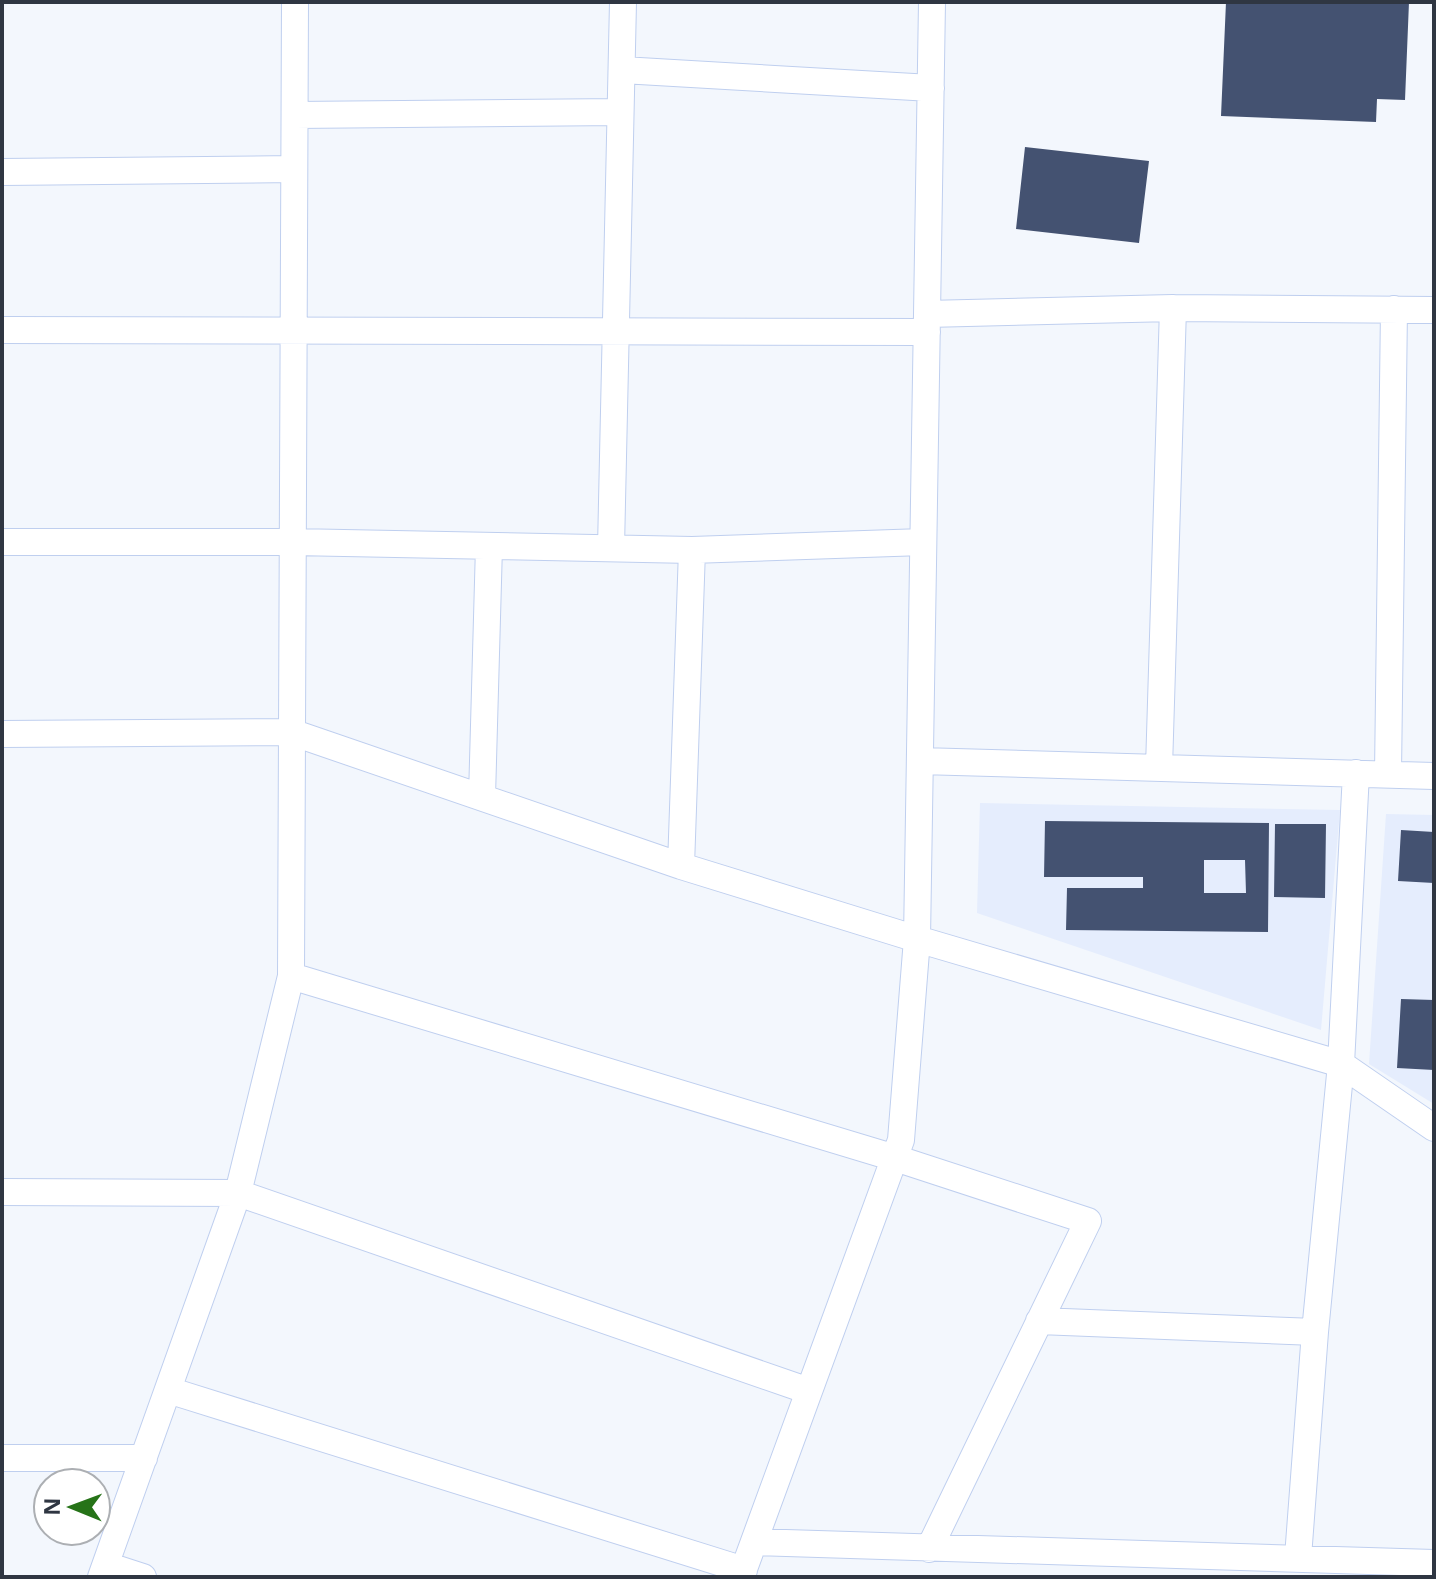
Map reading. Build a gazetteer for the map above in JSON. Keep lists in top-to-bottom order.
{
  "north": "left"
}
